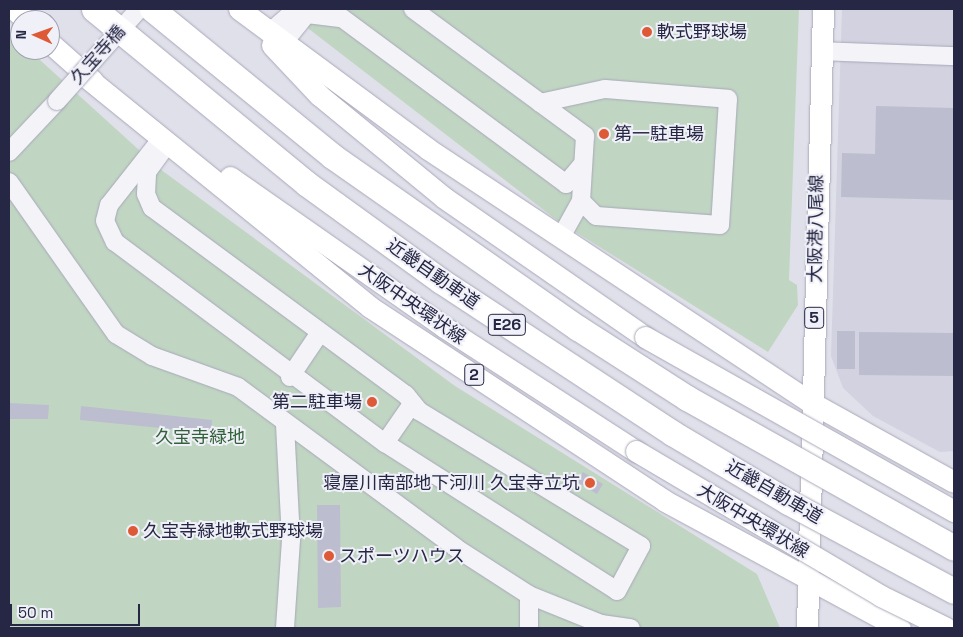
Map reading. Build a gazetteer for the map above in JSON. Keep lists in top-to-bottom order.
{
  "streets": {
    "highway": ["近畿自動車道", "E26"],
    "main road": [
      "大阪港八尾線",
      "大阪中央環状線",
      "5",
      "2"
    ],
    "street": ["久宝寺橋"]
  },
  "crossings": [
    ["大阪港八尾線", "2"],
    ["大阪中央環状線", "2"]
  ],
  "parks": ["久宝寺緑地"],
  "places": [
    "軟式野球場",
    "第一駐車場",
    "第二駐車場",
    "寝屋川南部地下河川 久宝寺立坑",
    "久宝寺緑地軟式野球場",
    "スポーツハウス"
  ],
  "scale_bar": "50 m",
  "north": "left"
}
